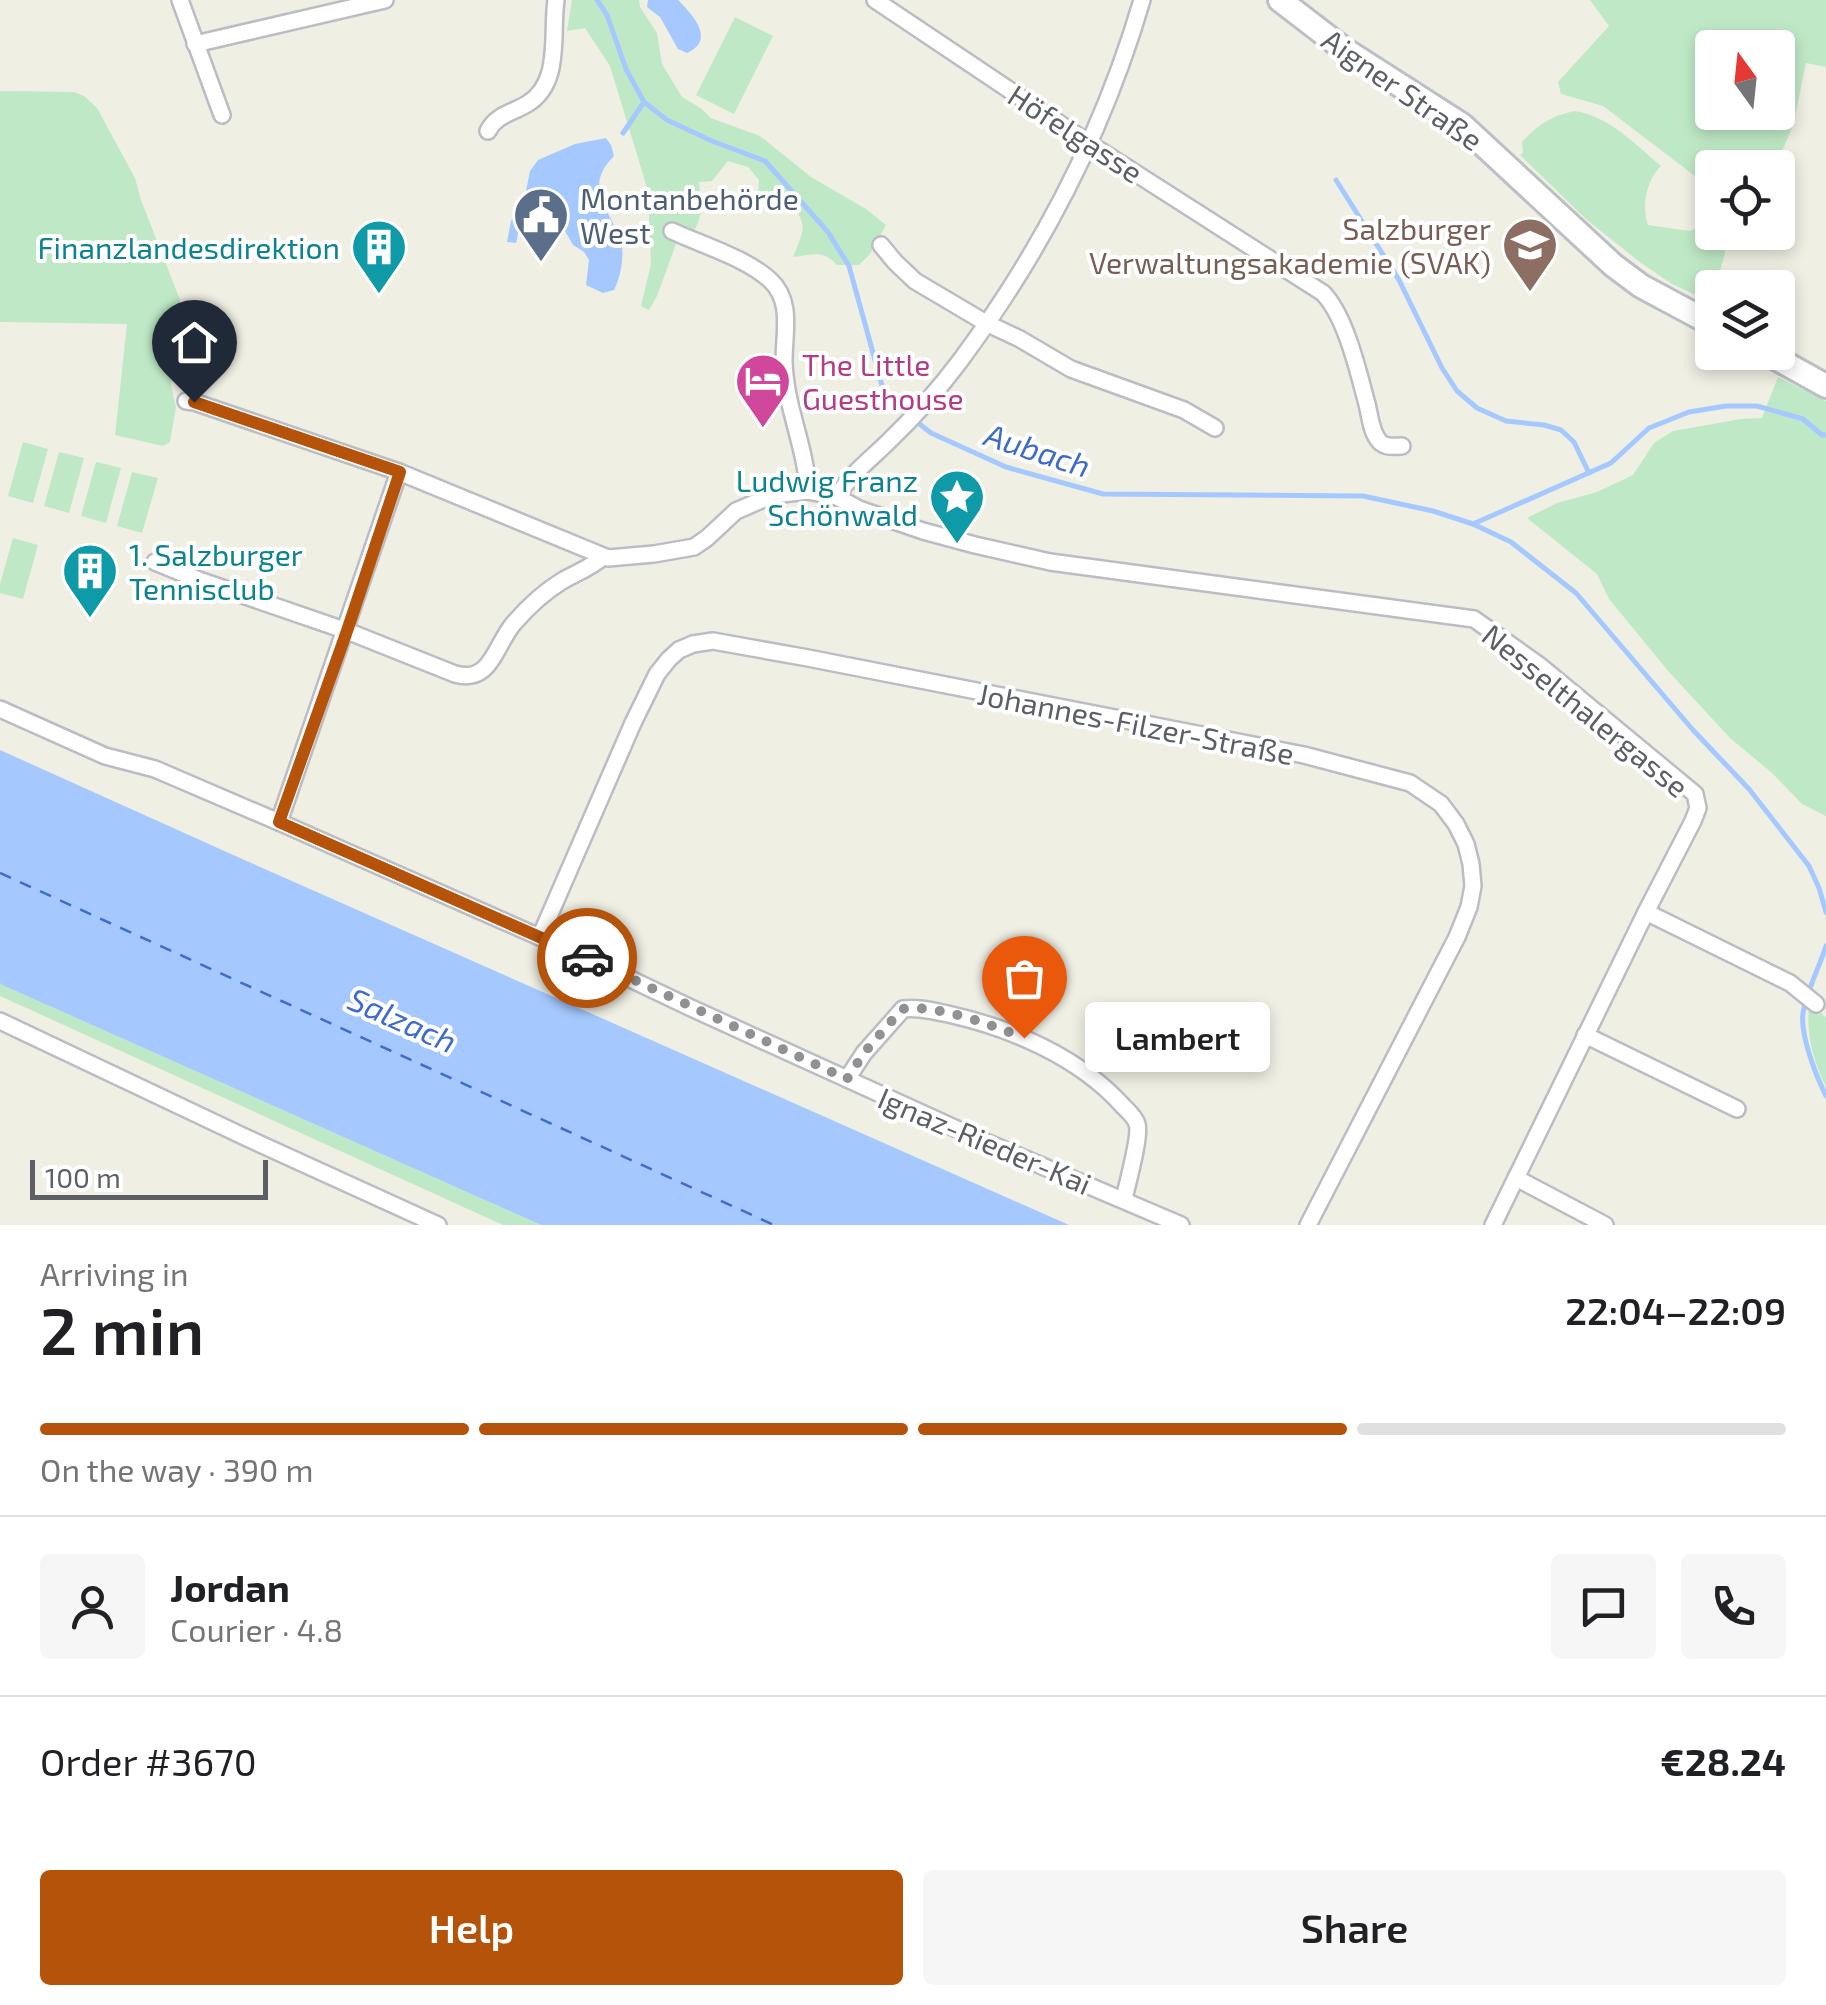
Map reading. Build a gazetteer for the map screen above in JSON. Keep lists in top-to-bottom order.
{
  "streets": {
    "main road": ["Aigner Straße"],
    "street": [
      "Höfelgasse",
      "Nesselthalergasse",
      "Johannes-Filzer-Straße",
      "Ignaz-Rieder-Kai"
    ]
  },
  "crossings": [
    ["Johannes-Filzer-Straße", "Ignaz-Rieder-Kai"]
  ],
  "water": ["Aubach", "Salzach"],
  "places": {
    "public building": ["Montanbehörde West"],
    "school or university": ["Salzburger Verwaltungsakademie (SVAK)"],
    "building": ["Finanzlandesdirektion", "1. Salzburger Tennisclub"],
    "hotel": ["The Little Guesthouse"],
    "place": ["Ludwig Franz Schönwald"],
    "other": ["Lambert"]
  },
  "scale_bar": "100 m",
  "north": "top",
  "page": {
    "bubble": "Lambert",
    "scale": "100 m",
    "heading": ["2 min", "Arriving in", "22:04–22:09"],
    "panel": [
      "Jordan",
      "Courier · 4.8",
      "Order #3670",
      "€28.24"
    ],
    "bar": "On the way · 390 m",
    "buttons": ["Help", "Share"]
  }
}
